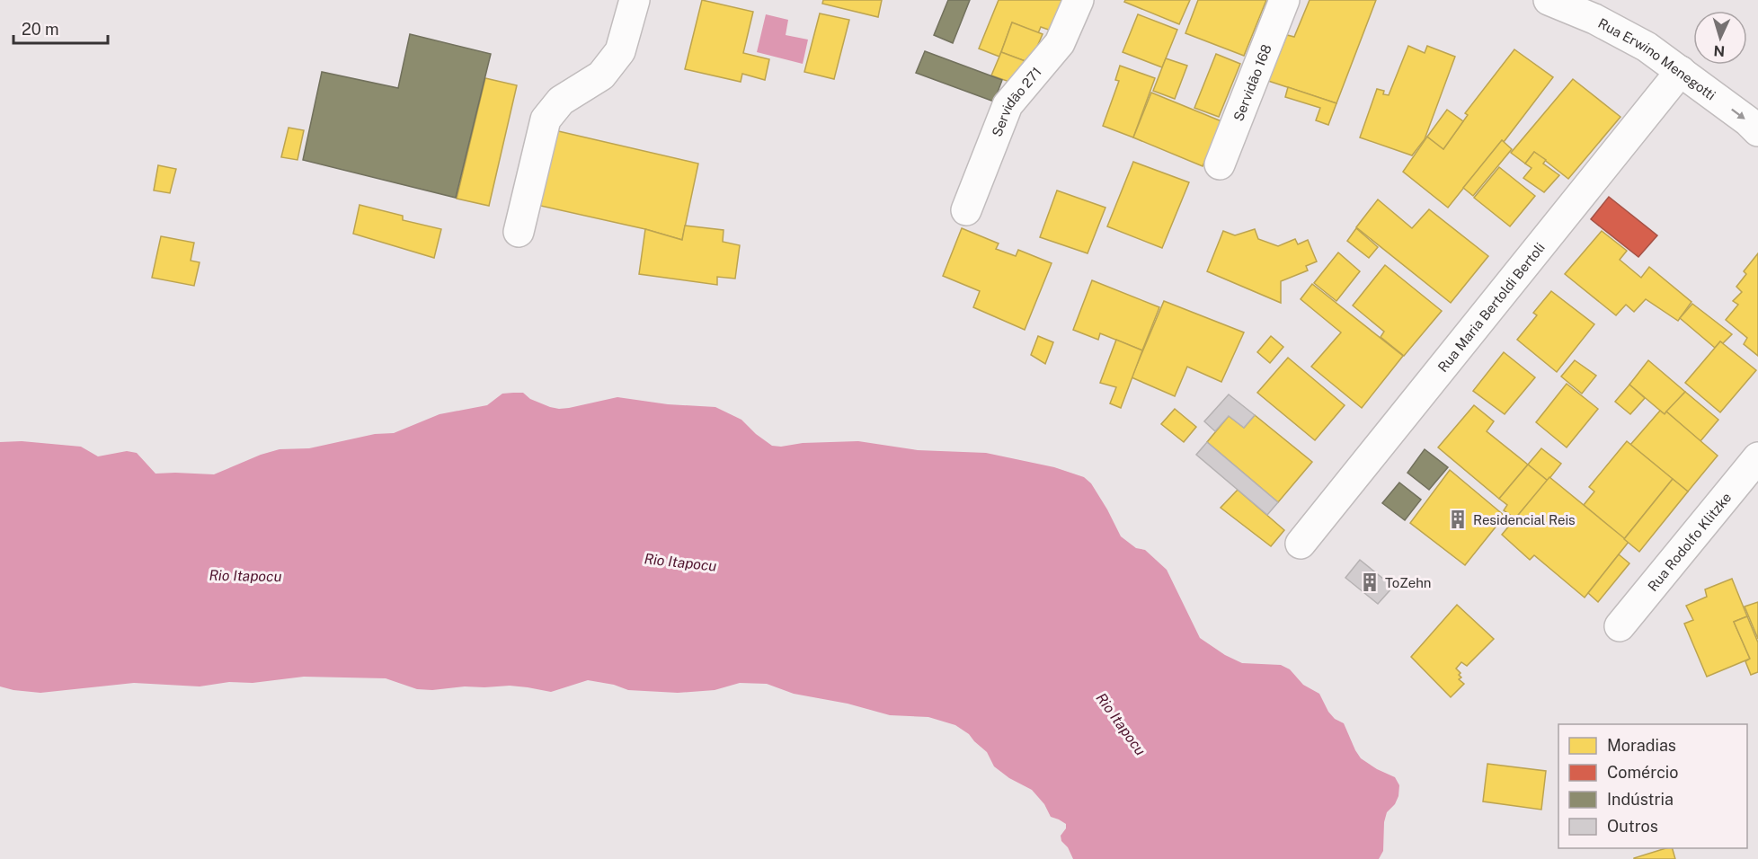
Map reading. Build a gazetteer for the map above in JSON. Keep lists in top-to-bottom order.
{
  "streets": {
    "street": [
      "Rua Erwino Menegotti",
      "Servidão 168",
      "Servidão 271",
      "Rua Maria Bertoldi Bertoli",
      "Rua Rodolfo Klitzke"
    ]
  },
  "crossings": [
    ["Rua Erwino Menegotti", "Rua Maria Bertoldi Bertoli"]
  ],
  "one_way": ["Rua Erwino Menegotti"],
  "water": ["Rio Itapocu"],
  "places": {
    "building": ["Residencial Reis", "ToZehn"]
  },
  "legend": [
    "Moradias",
    "Comércio",
    "Indústria",
    "Outros"
  ],
  "scale_bar": "20 m",
  "north": "bottom"
}
